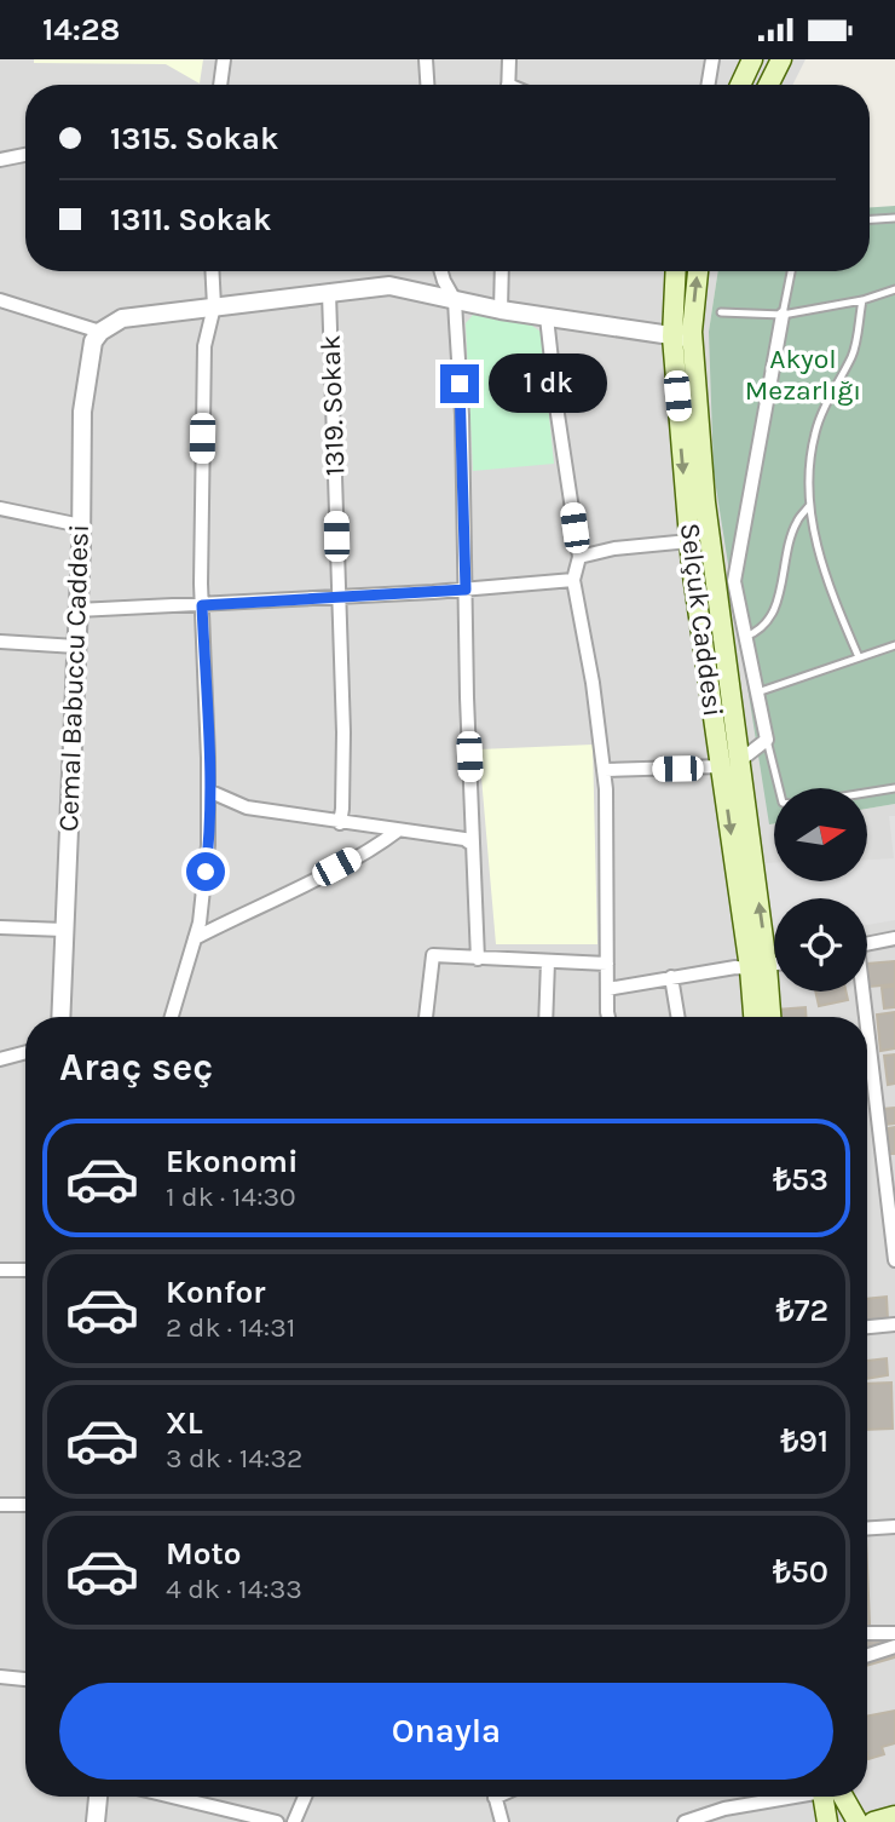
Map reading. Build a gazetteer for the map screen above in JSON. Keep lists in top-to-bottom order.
{
  "streets": {
    "main road": ["Selçuk Caddesi"],
    "street": ["1319. Sokak", "Cemal Babuccu Caddesi"]
  },
  "parks": ["Akyol Mezarlığı"],
  "north": "right",
  "page": {
    "status": "14:28",
    "banner": ["1315. Sokak", "1311. Sokak"],
    "bubble": "1 dk",
    "heading": "Araç seç",
    "list": [
      {
        "name": "Ekonomi",
        "note": "1 dk · 14:30",
        "value": "₺53"
      },
      {
        "name": "Konfor",
        "note": "2 dk · 14:31",
        "value": "₺72"
      },
      {
        "name": "XL",
        "note": "3 dk · 14:32",
        "value": "₺91"
      },
      {
        "name": "Moto",
        "note": "4 dk · 14:33",
        "value": "₺50"
      }
    ],
    "buttons": "Onayla"
  }
}
